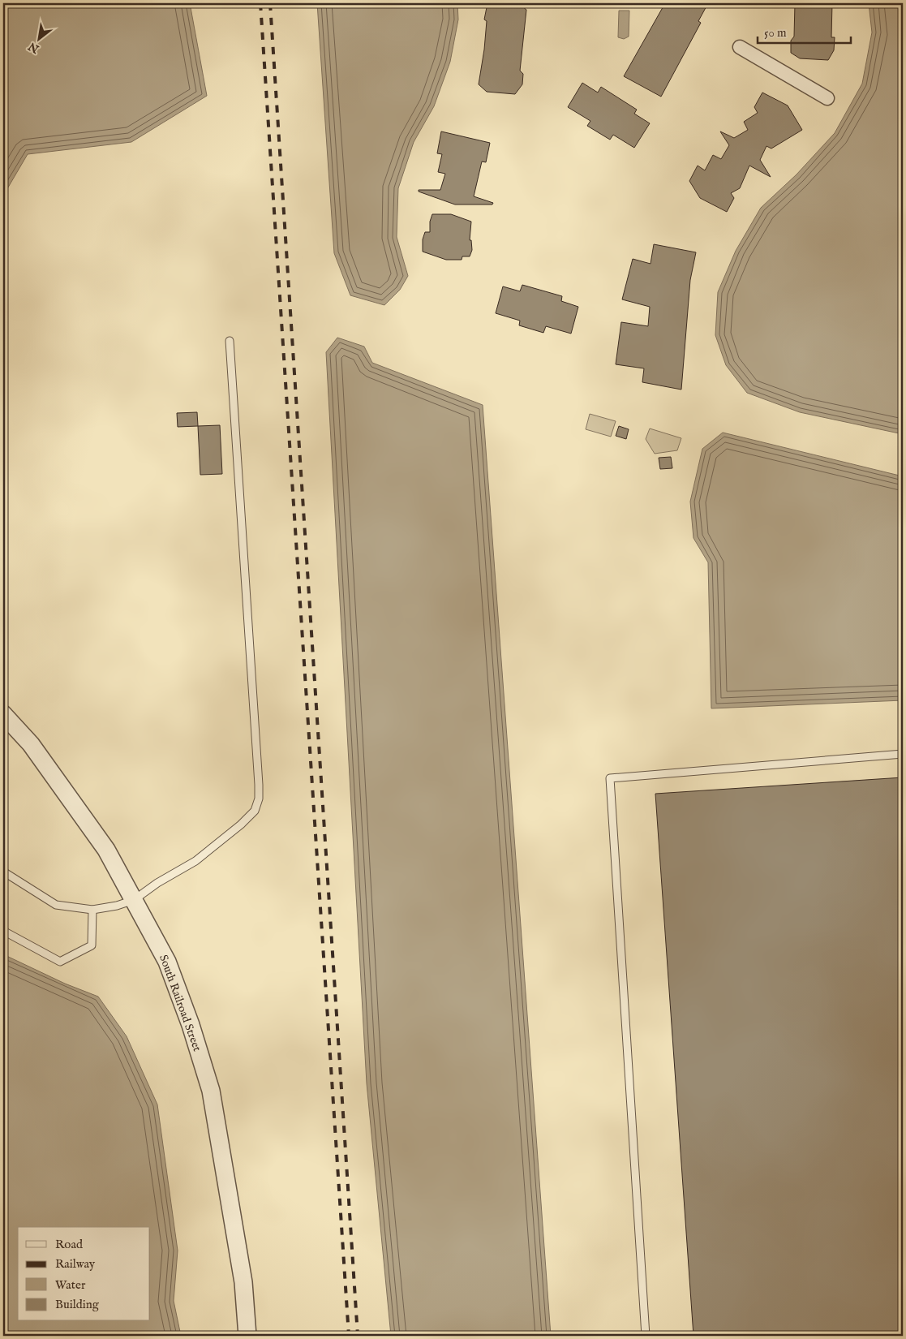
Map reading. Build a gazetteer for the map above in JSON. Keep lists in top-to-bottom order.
{
  "streets": {
    "street": ["South Railroad Street"]
  },
  "legend": [
    "Road",
    "Railway",
    "Water",
    "Building"
  ],
  "scale_bar": "50 m",
  "north": "bottom left"
}
